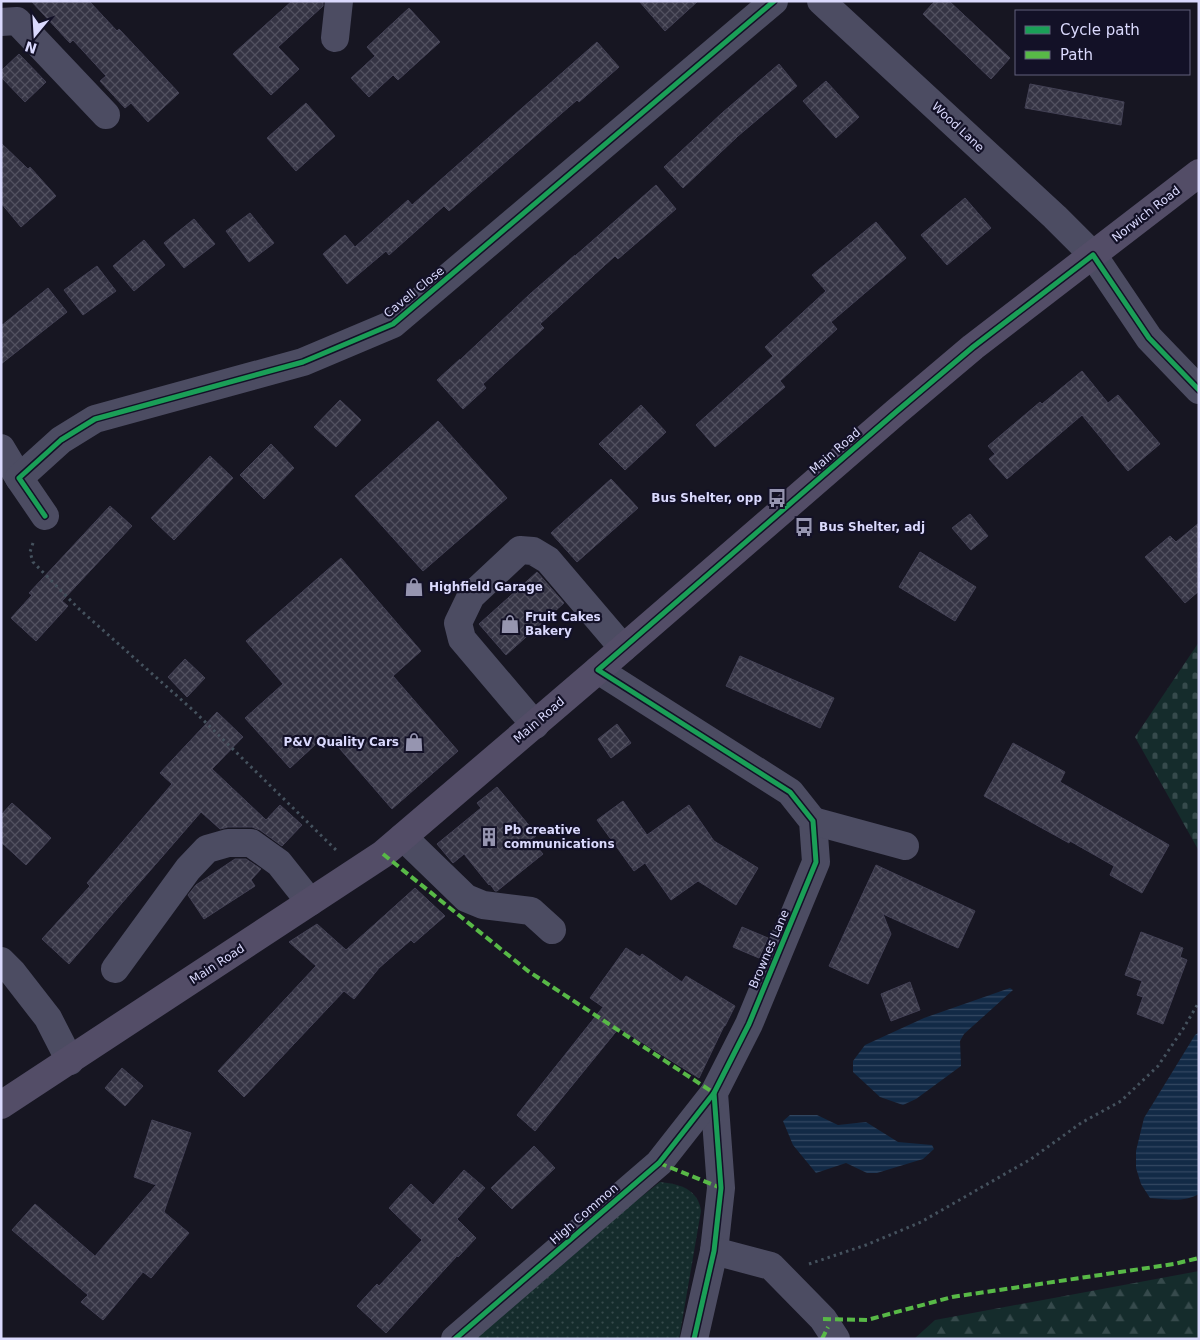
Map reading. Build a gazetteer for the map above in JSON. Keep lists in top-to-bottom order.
{
  "streets": {
    "main road": ["Norwich Road", "Main Road"],
    "street": [
      "Wood Lane",
      "Cavell Close",
      "Brownes Lane",
      "High Common"
    ]
  },
  "crossings": [
    ["Wood Lane", "Norwich Road"],
    ["Wood Lane", "Main Road"],
    ["Norwich Road", "Main Road"],
    ["Brownes Lane", "High Common"]
  ],
  "places": {
    "bus stop": ["Bus Shelter, opp", "Bus Shelter, adj"],
    "shop": ["Highfield Garage", "Fruit Cakes Bakery", "P&V Quality Cars"],
    "building": ["Pb creative communications"]
  },
  "legend": ["Cycle path", "Path"],
  "north": "bottom"
}
